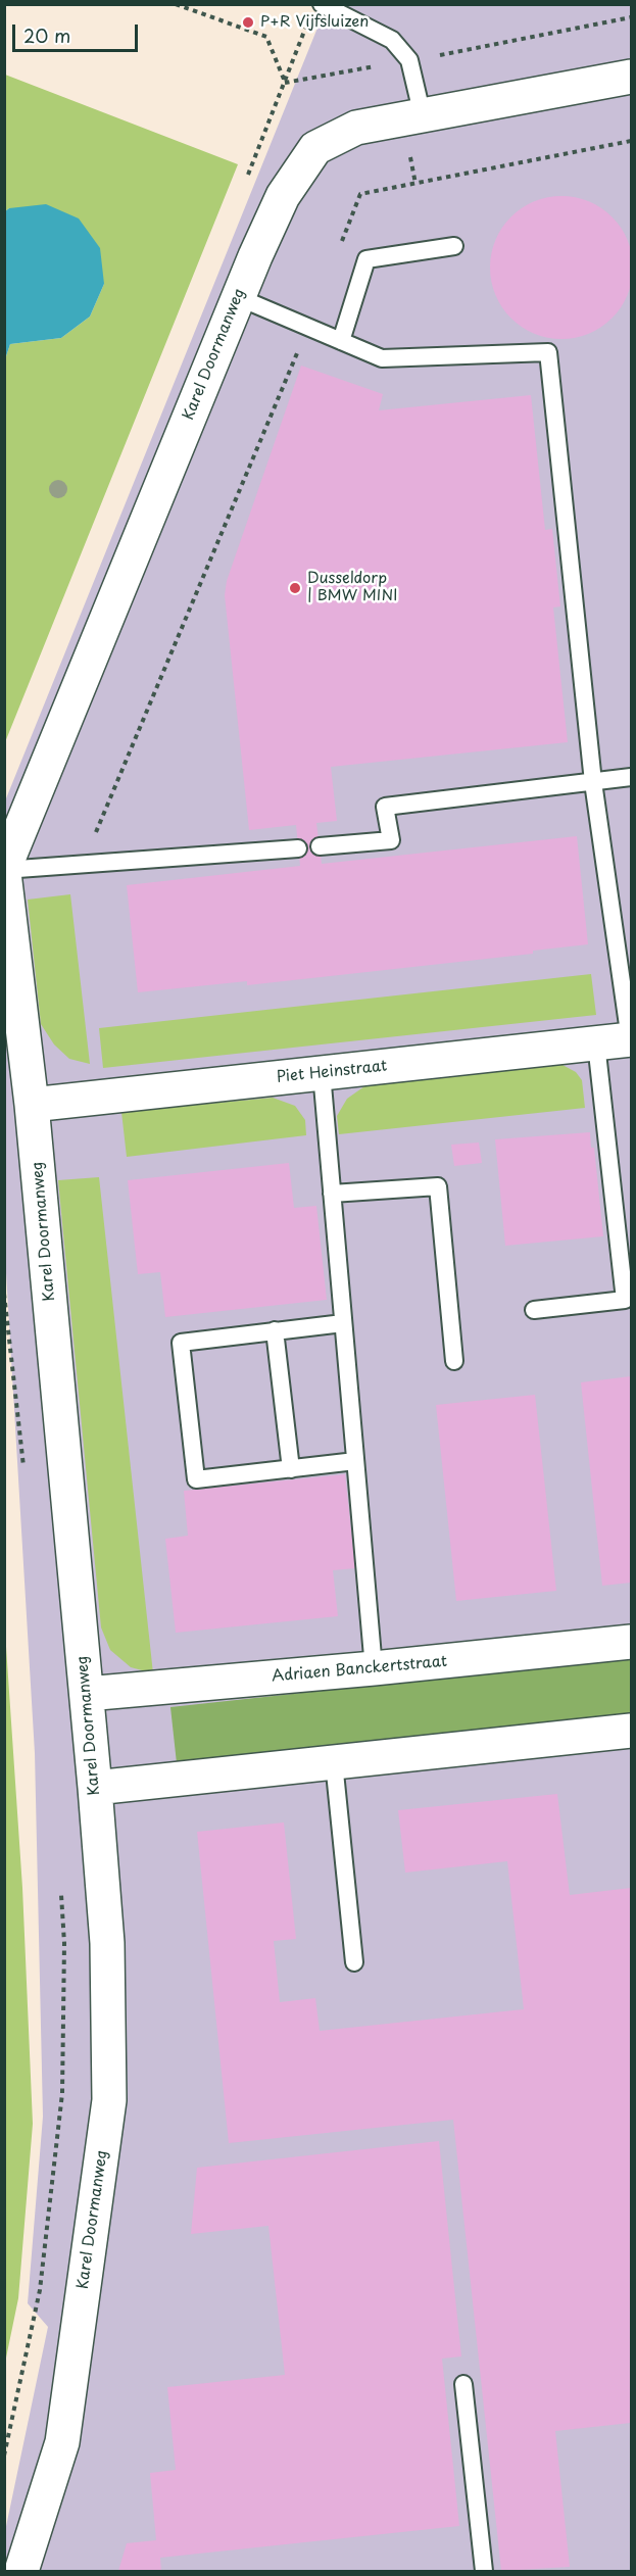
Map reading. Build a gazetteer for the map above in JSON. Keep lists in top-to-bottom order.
{
  "streets": {
    "street": ["Karel Doormanweg", "Piet Heinstraat", "Adriaen Banckertstraat"]
  },
  "crossings": [
    ["Karel Doormanweg", "Piet Heinstraat"],
    ["Karel Doormanweg", "Adriaen Banckertstraat"]
  ],
  "places": ["P+R Vijfsluizen", "Dusseldorp | BMW MINI"],
  "scale_bar": "20 m"
}
